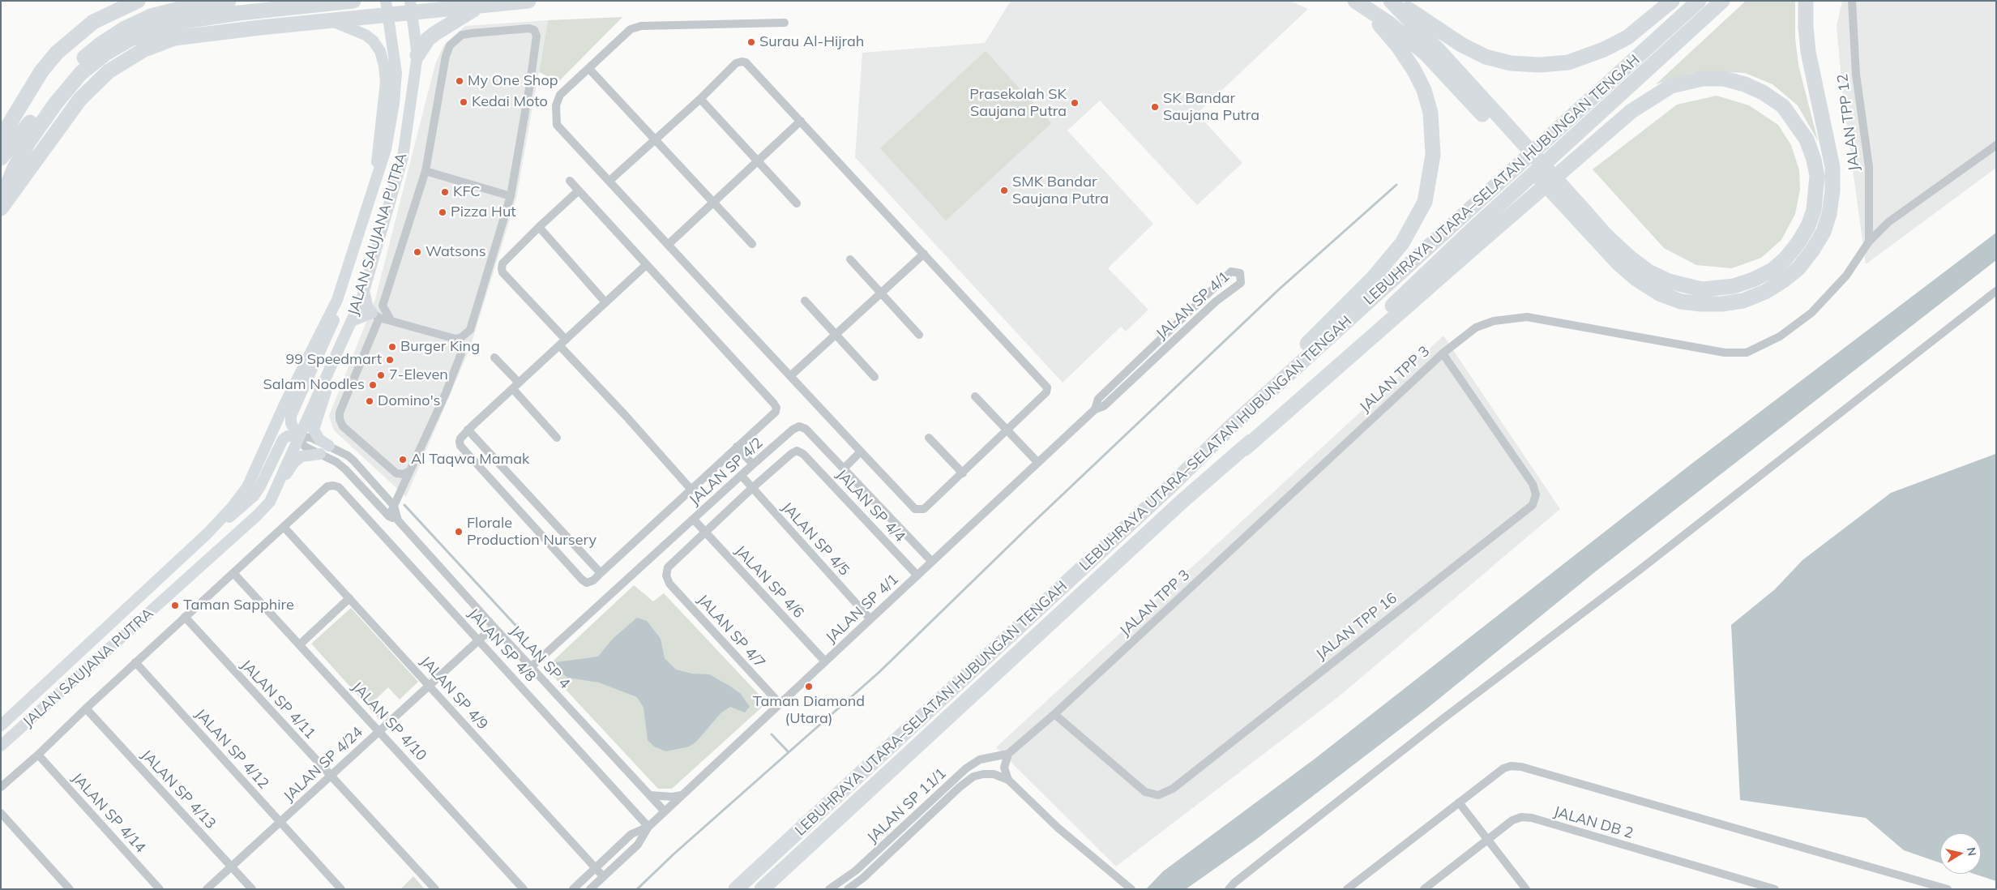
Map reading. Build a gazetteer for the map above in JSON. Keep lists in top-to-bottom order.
{
  "streets": {
    "highway": ["LEBUHRAYA UTARA–SELATAN HUBUNGAN TENGAH"],
    "main road": ["JALAN SAUJANA PUTRA"],
    "street": [
      "JALAN TPP 12",
      "JALAN SP 4/1",
      "JALAN TPP 3",
      "JALAN SP 4/2",
      "JALAN SP 4/4",
      "JALAN SP 4/5",
      "JALAN SP 4/6",
      "JALAN TPP 16",
      "JALAN SP 4/7",
      "JALAN SP 4/8",
      "JALAN SP 4",
      "JALAN SP 4/9",
      "JALAN SP 4/11",
      "JALAN SP 4/10",
      "JALAN SP 4/12",
      "JALAN SP 4/24",
      "JALAN SP 4/13",
      "JALAN SP 11/1",
      "JALAN SP 4/14",
      "JALAN DB 2"
    ]
  },
  "crossings": [
    ["JALAN TPP 12", "JALAN TPP 3"],
    ["JALAN SAUJANA PUTRA", "JALAN SP 4"],
    ["JALAN SP 4/1", "JALAN SP 4/2"],
    ["JALAN SP 4/1", "JALAN SP 4/4"],
    ["JALAN SP 4/1", "JALAN SP 4/5"],
    ["JALAN SP 4/1", "JALAN SP 4/6"],
    ["JALAN SP 4/1", "JALAN SP 4/7"],
    ["JALAN SP 4/1", "JALAN SP 4/8"],
    ["JALAN SP 4/1", "JALAN SP 4"],
    ["JALAN SP 4/1", "JALAN SP 4/9"],
    ["JALAN TPP 3", "JALAN TPP 16"],
    ["JALAN TPP 3", "JALAN SP 11/1"],
    ["JALAN SP 4/2", "JALAN SP 4/5"],
    ["JALAN SP 4/2", "JALAN SP 4/6"],
    ["JALAN SP 4/2", "JALAN SP 4"],
    ["JALAN SP 4/4", "JALAN SP 4/5"],
    ["JALAN SP 4/6", "JALAN SP 4/7"],
    ["JALAN SP 4/8", "JALAN SP 4/9"],
    ["JALAN SP 4/8", "JALAN SP 4/24"],
    ["JALAN SP 4", "JALAN SP 4/24"],
    ["JALAN SP 4/9", "JALAN SP 4/24"],
    ["JALAN SP 4/11", "JALAN SP 4/24"],
    ["JALAN SP 4/10", "JALAN SP 4/24"],
    ["JALAN SP 4/12", "JALAN SP 4/24"],
    ["JALAN SP 4/24", "JALAN SP 4/13"]
  ],
  "places": [
    "Surau Al-Hijrah",
    "My One Shop",
    "Kedai Moto",
    "Prasekolah SK Saujana Putra",
    "SK Bandar Saujana Putra",
    "SMK Bandar Saujana Putra",
    "KFC",
    "Pizza Hut",
    "Watsons",
    "Burger King",
    "99 Speedmart",
    "7-Eleven",
    "Salam Noodles",
    "Domino's",
    "Al Taqwa Mamak",
    "Florale Production Nursery",
    "Taman Sapphire",
    "Taman Diamond (Utara)"
  ],
  "north": "right"
}
